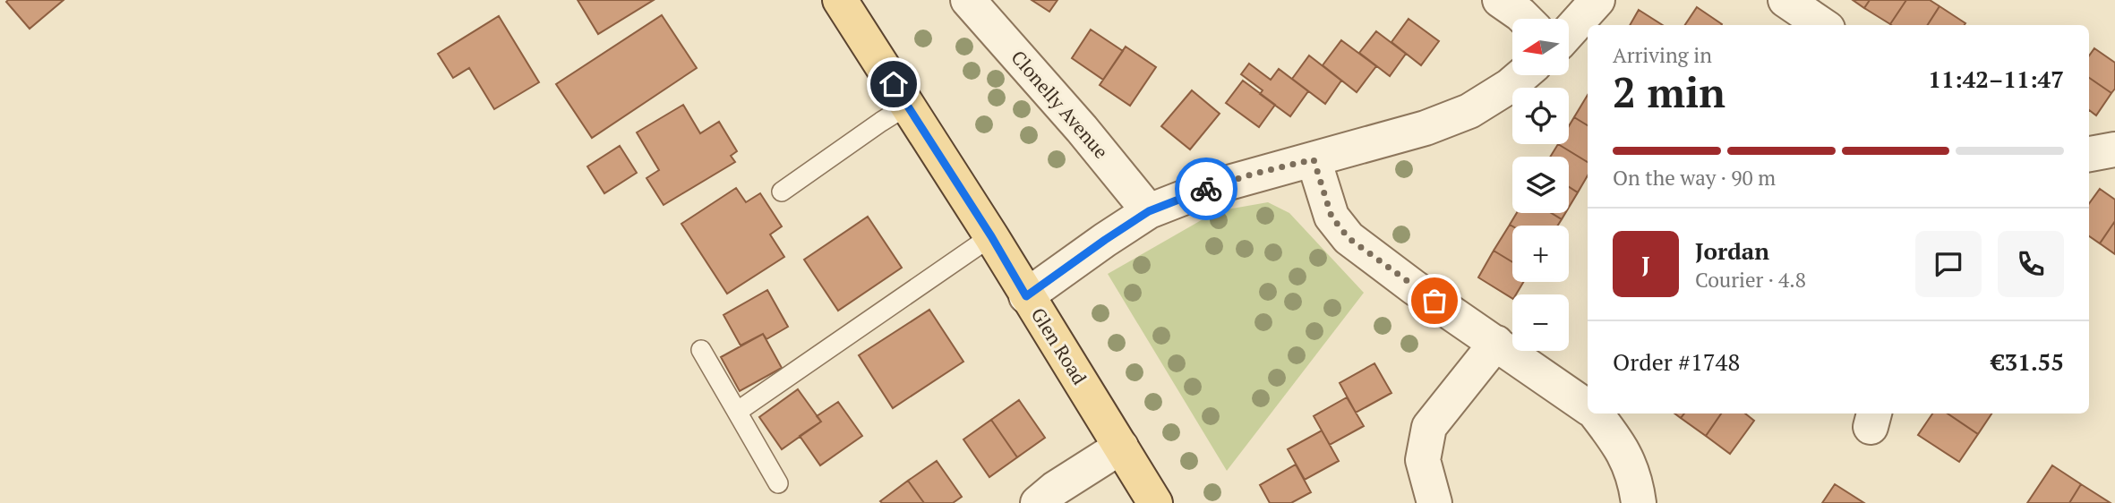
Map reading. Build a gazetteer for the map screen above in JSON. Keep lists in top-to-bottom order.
{
  "streets": {
    "main road": ["Glen Road"],
    "street": ["Clonelly Avenue"]
  },
  "north": "left",
  "page": {
    "map_buttons": ["+", "−"],
    "heading": ["2 min", "Arriving in", "11:42–11:47"],
    "panel": [
      "Jordan",
      "Courier · 4.8",
      "Order #1748",
      "€31.55"
    ],
    "bar": "On the way · 90 m",
    "round": "J"
  }
}
